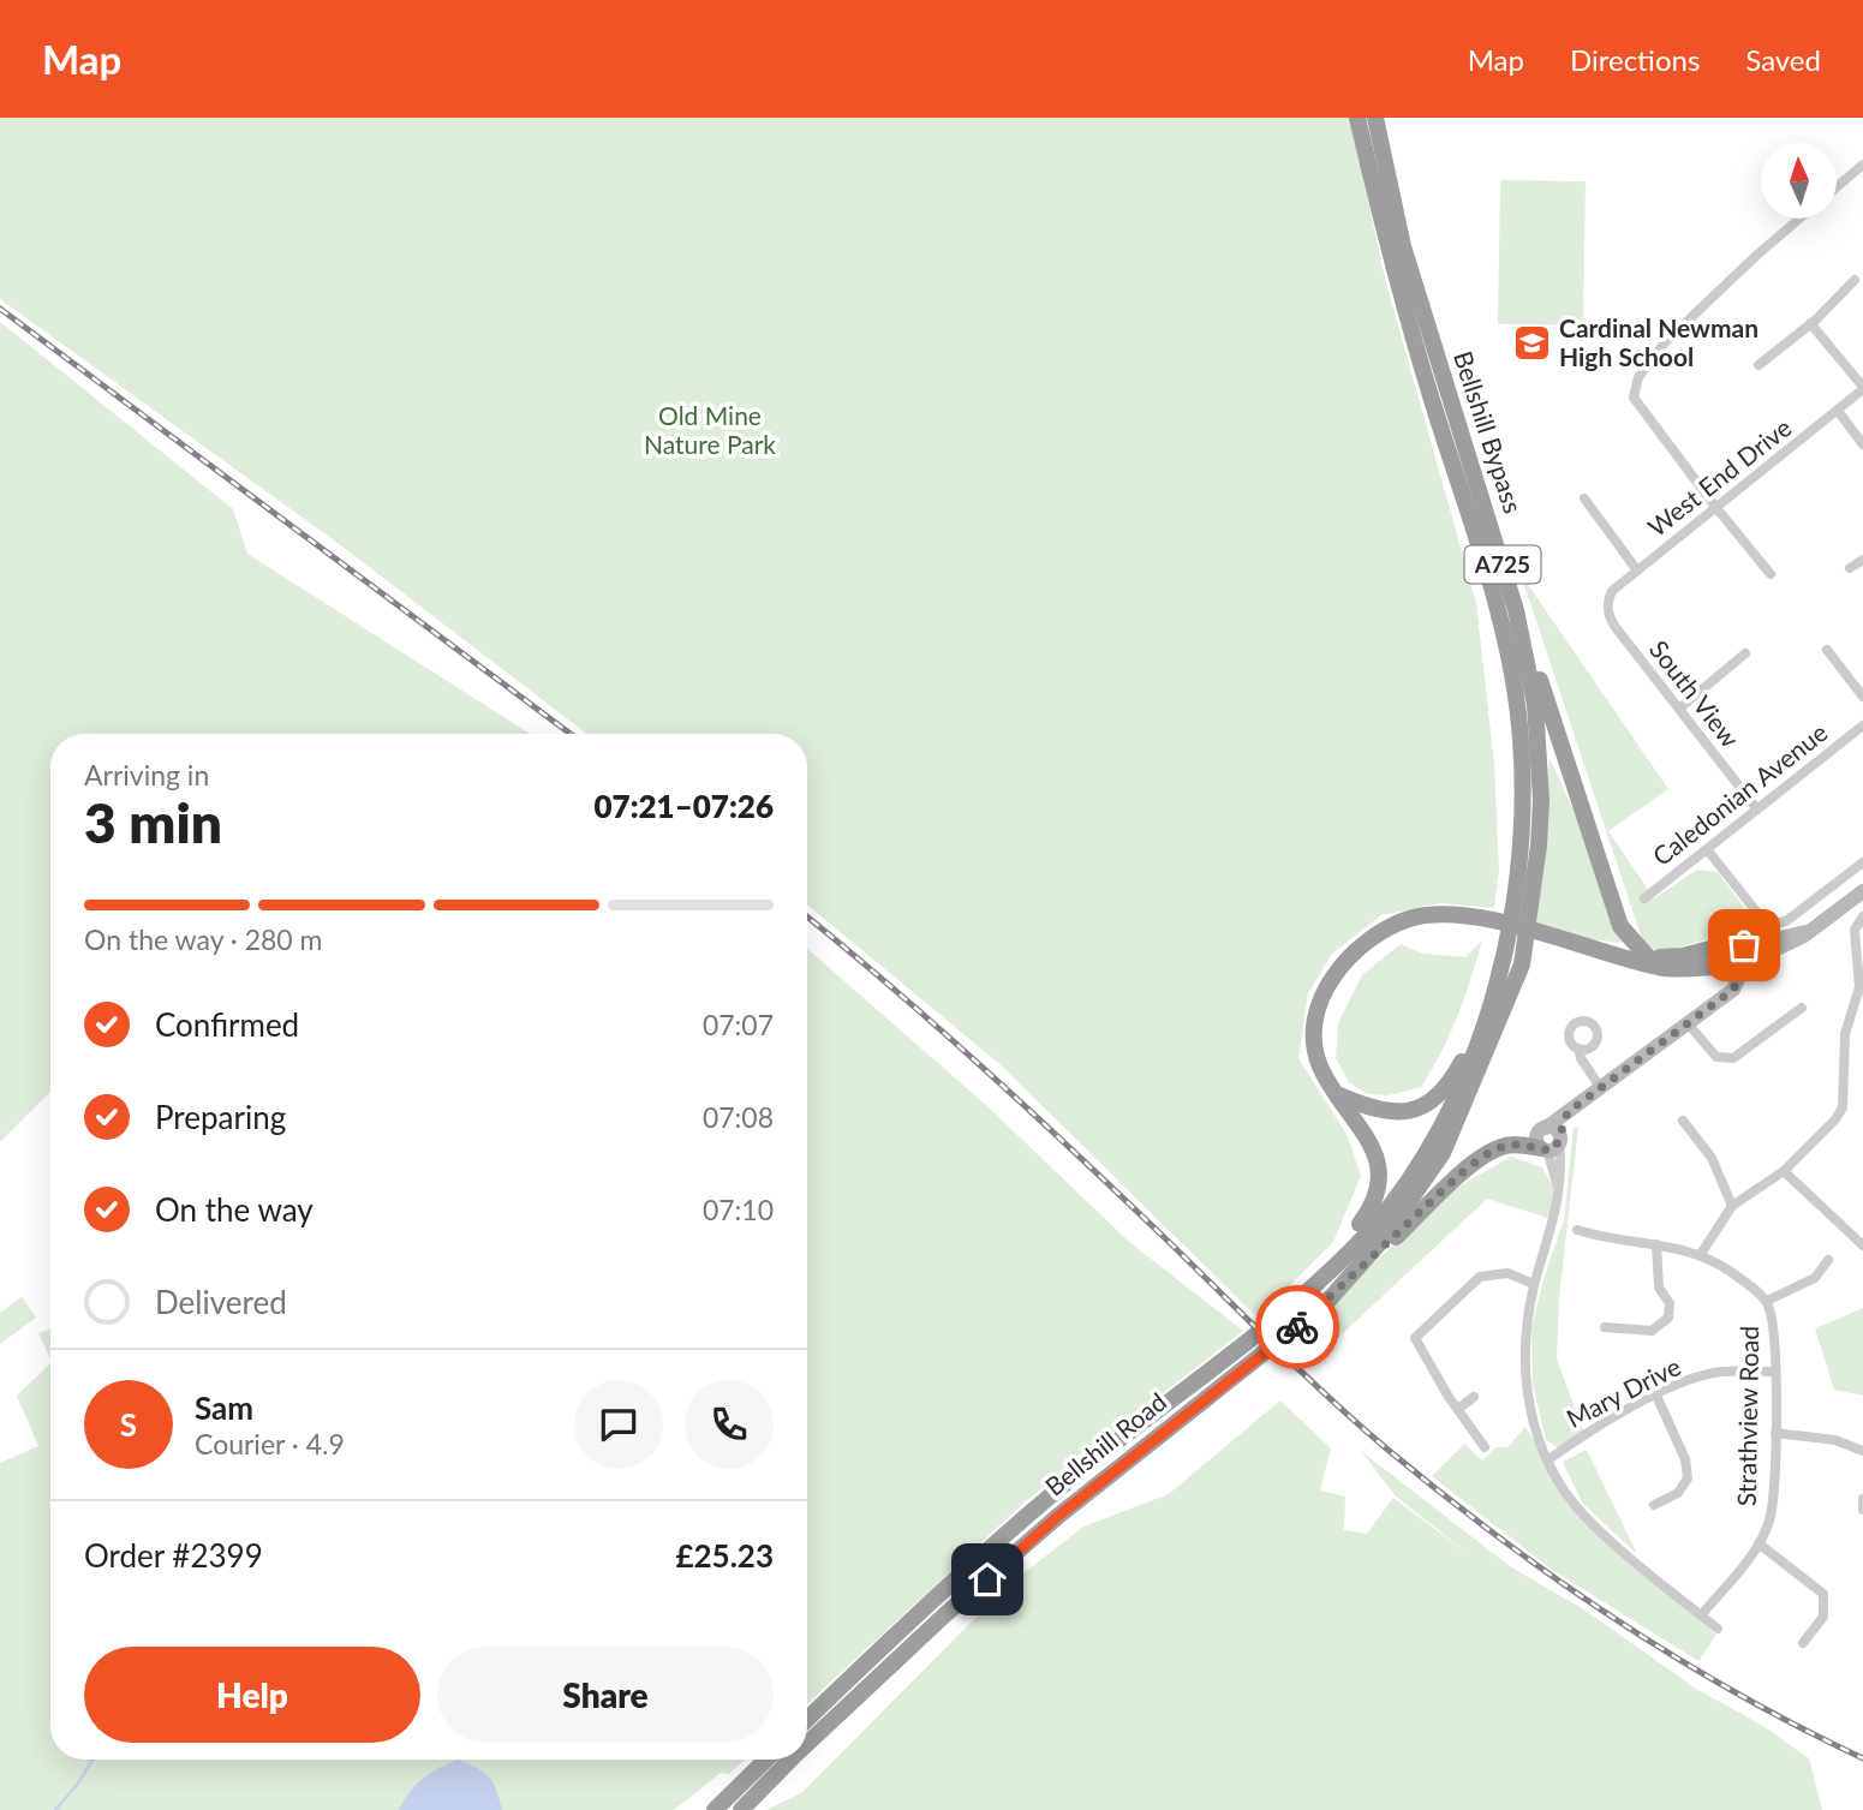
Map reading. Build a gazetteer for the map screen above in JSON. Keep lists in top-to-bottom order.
{
  "streets": {
    "highway": ["Bellshill Bypass", "A725", "Bellshill Road"],
    "street": [
      "West End Drive",
      "South View",
      "Caledonian Avenue",
      "Mary Drive",
      "Strathview Road"
    ]
  },
  "crossings": [
    ["Bellshill Bypass", "Bellshill Road"],
    ["West End Drive", "South View"],
    ["South View", "Caledonian Avenue"],
    ["Mary Drive", "Strathview Road"]
  ],
  "parks": ["Old Mine Nature Park"],
  "places": {
    "school or university": ["Cardinal Newman High School"]
  },
  "north": "top",
  "page": {
    "header": "Map",
    "nav": ["Map", "Directions", "Saved"],
    "heading": ["3 min", "Arriving in", "07:21–07:26"],
    "panel": [
      "Sam",
      "Courier · 4.9",
      "Order #2399",
      "£25.23"
    ],
    "bar": "On the way · 280 m",
    "list": [
      ["Confirmed", "07:07"],
      ["Preparing", "07:08"],
      ["On the way", "07:10"],
      "Delivered"
    ],
    "round": "S",
    "buttons": ["Help", "Share"]
  }
}
